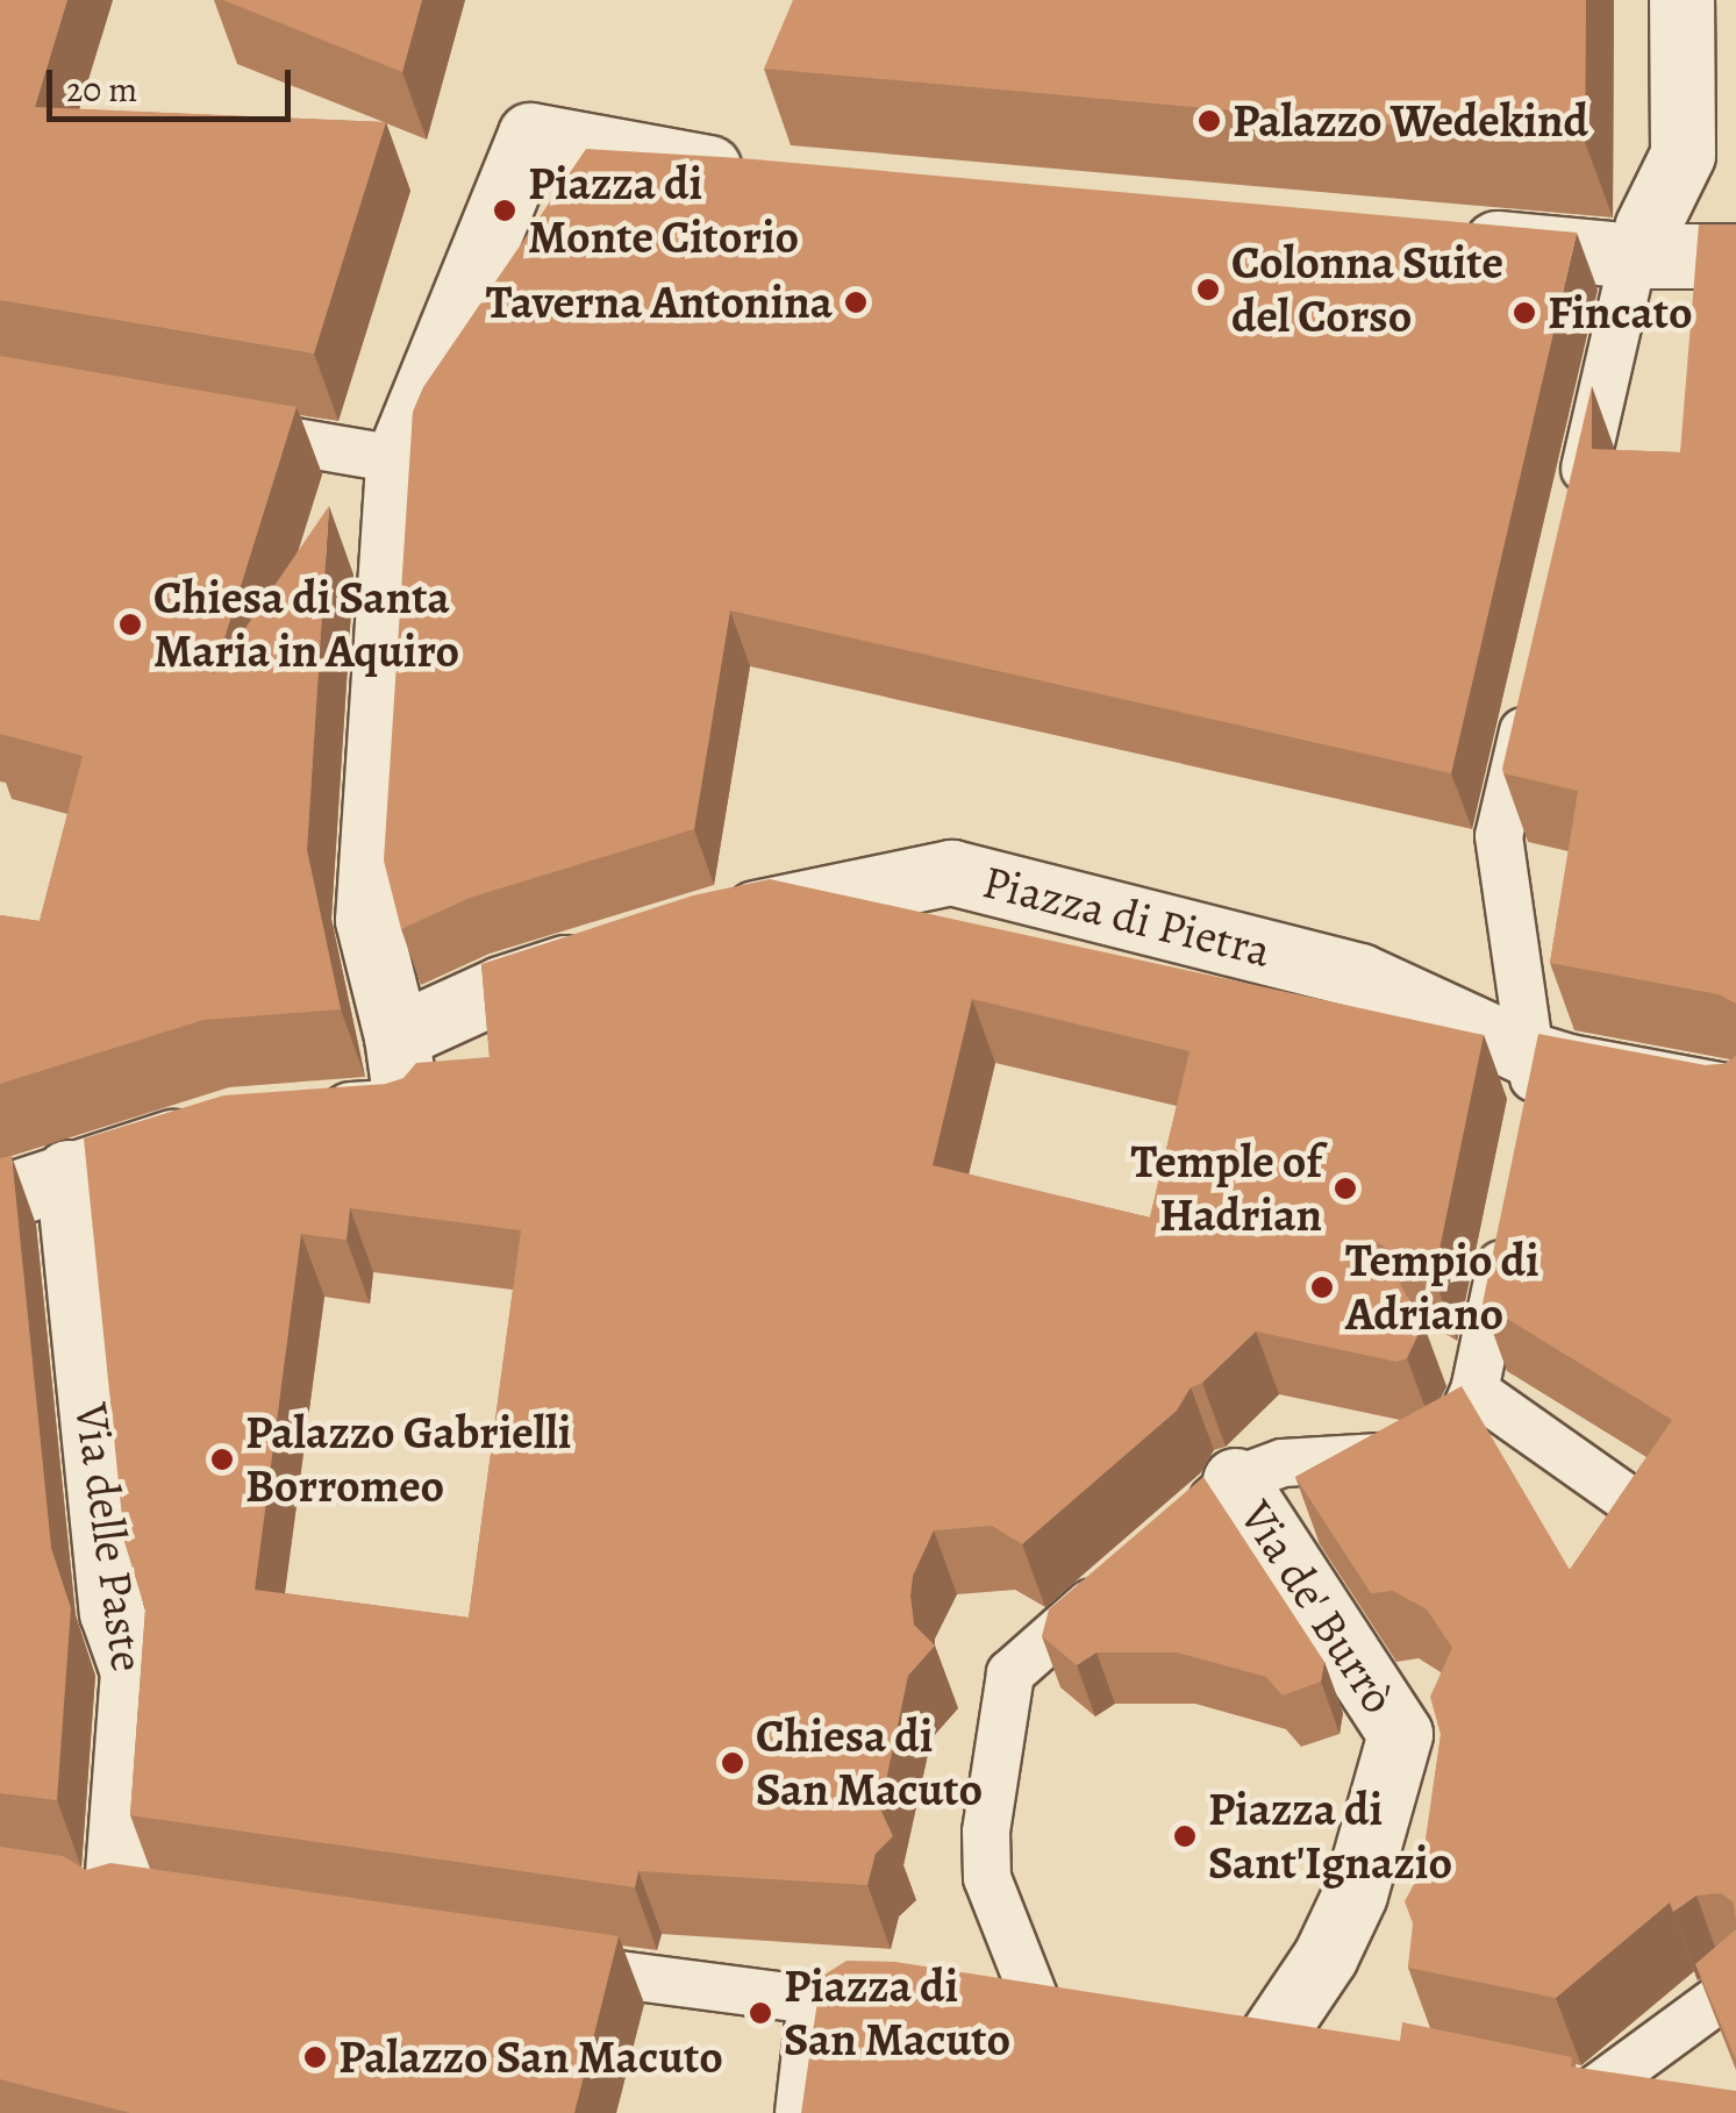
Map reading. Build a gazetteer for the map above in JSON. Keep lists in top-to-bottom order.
{
  "streets": {
    "street": ["Piazza di Pietra", "Via delle Paste", "Via de' Burrò"]
  },
  "places": [
    "Palazzo Wedekind",
    "Piazza di Monte Citorio",
    "Colonna Suite del Corso",
    "Taverna Antonina",
    "Fincato",
    "Chiesa di Santa Maria in Aquiro",
    "Temple of Hadrian",
    "Tempio di Adriano",
    "Palazzo Gabrielli Borromeo",
    "Chiesa di San Macuto",
    "Piazza di Sant'Ignazio",
    "Piazza di San Macuto",
    "Palazzo San Macuto"
  ],
  "scale_bar": "20 m"
}
